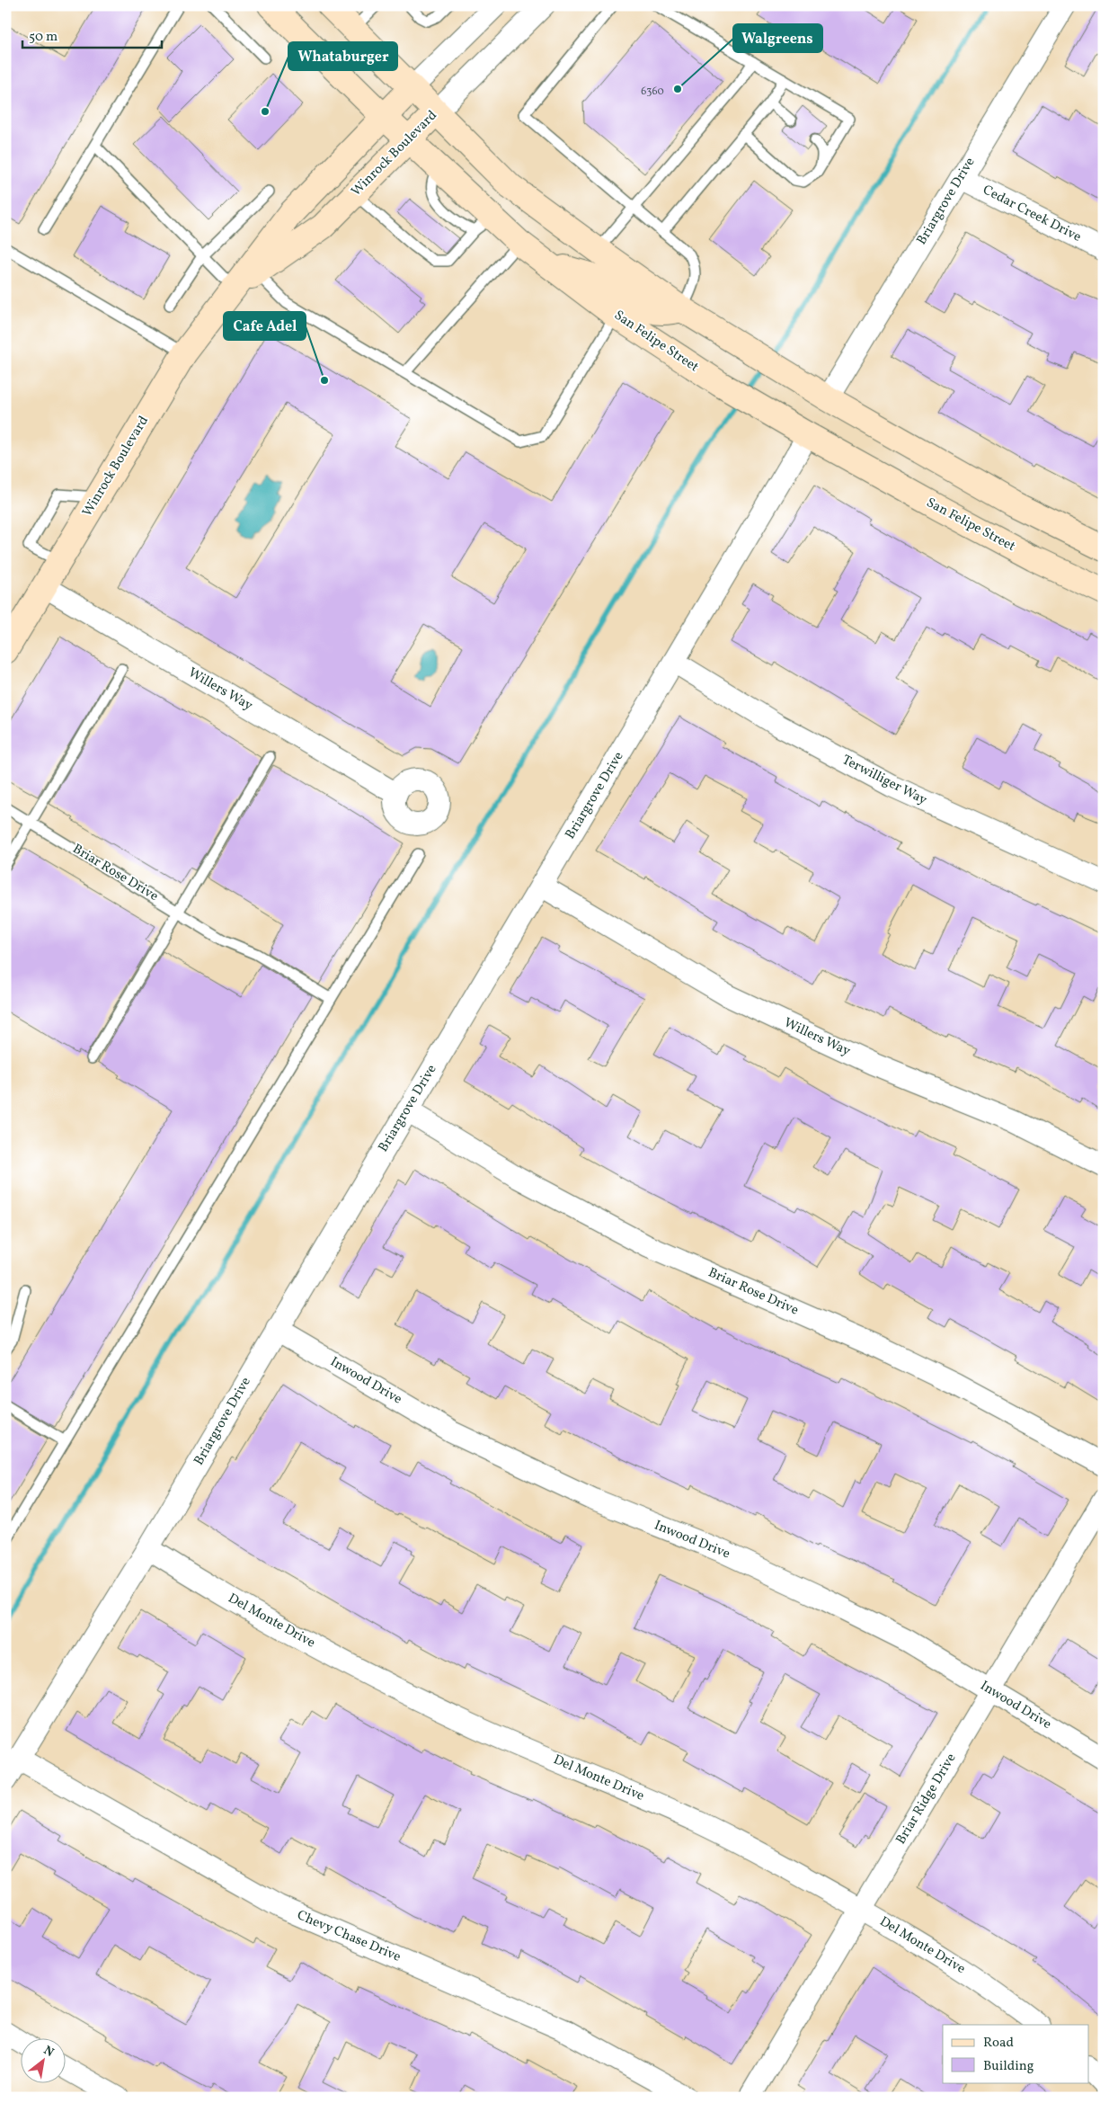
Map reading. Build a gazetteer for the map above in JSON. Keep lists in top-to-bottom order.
{
  "streets": {
    "main road": ["Winrock Boulevard", "San Felipe Street"],
    "street": [
      "Briargrove Drive",
      "Cedar Creek Drive",
      "Willers Way",
      "Terwilliger Way",
      "Briar Rose Drive",
      "Inwood Drive",
      "Del Monte Drive",
      "Briar Ridge Drive",
      "Chevy Chase Drive"
    ]
  },
  "crossings": [
    ["Winrock Boulevard", "San Felipe Street"],
    ["Winrock Boulevard", "Willers Way"],
    ["Briargrove Drive", "Cedar Creek Drive"],
    ["Briargrove Drive", "San Felipe Street"],
    ["Briargrove Drive", "Willers Way"],
    ["Briargrove Drive", "Terwilliger Way"],
    ["Briargrove Drive", "Briar Rose Drive"],
    ["Briargrove Drive", "Inwood Drive"],
    ["Briargrove Drive", "Del Monte Drive"],
    ["Briargrove Drive", "Chevy Chase Drive"],
    ["Inwood Drive", "Briar Ridge Drive"],
    ["Del Monte Drive", "Briar Ridge Drive"]
  ],
  "places": ["Walgreens", "Whataburger", "Cafe Adel"],
  "house_numbers": ["6360"],
  "legend": ["Road", "Building"],
  "scale_bar": "50 m",
  "north": "top right"
}
